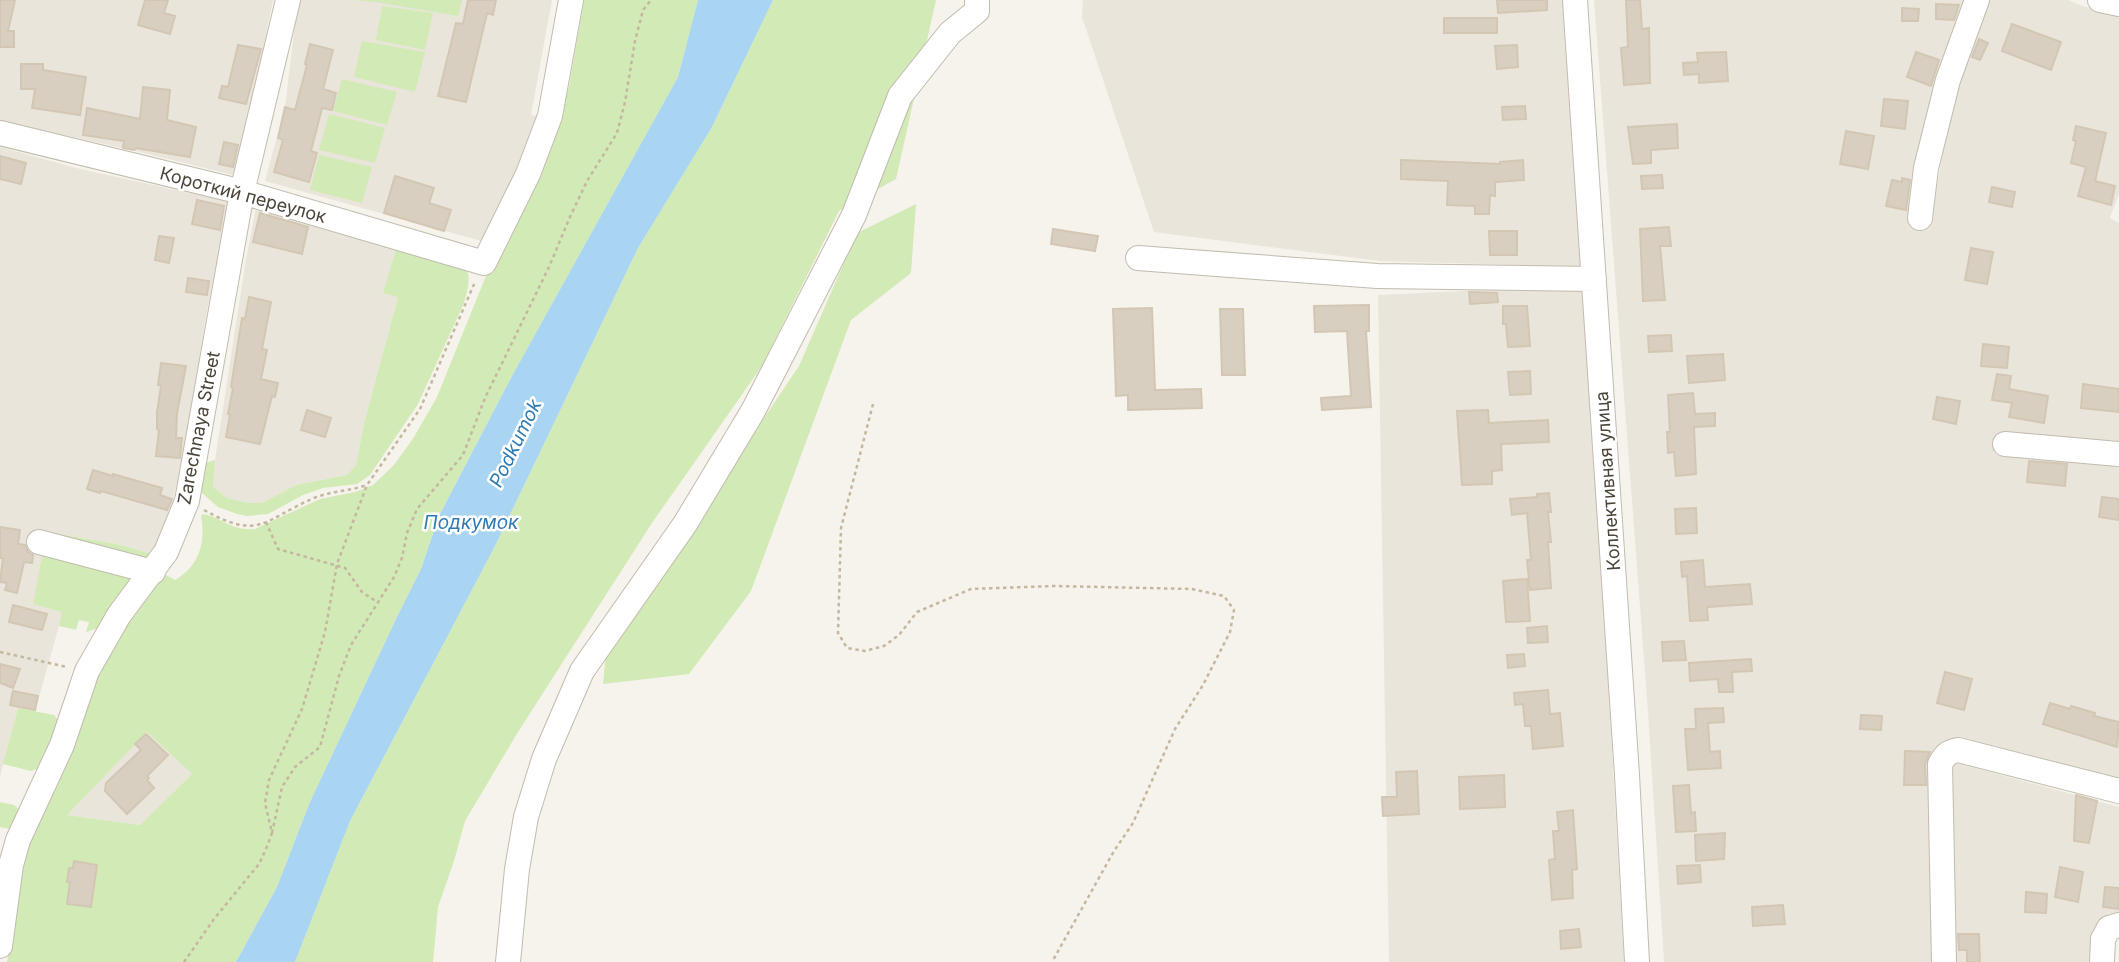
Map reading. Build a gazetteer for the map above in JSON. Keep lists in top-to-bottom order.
{
  "streets": {
    "street": ["Короткий переулок", "Zarechnaya Street", "Коллективная улица"]
  },
  "crossings": [
    ["Короткий переулок", "Zarechnaya Street"]
  ],
  "water": ["Podkumok", "Подкумок"]
}
